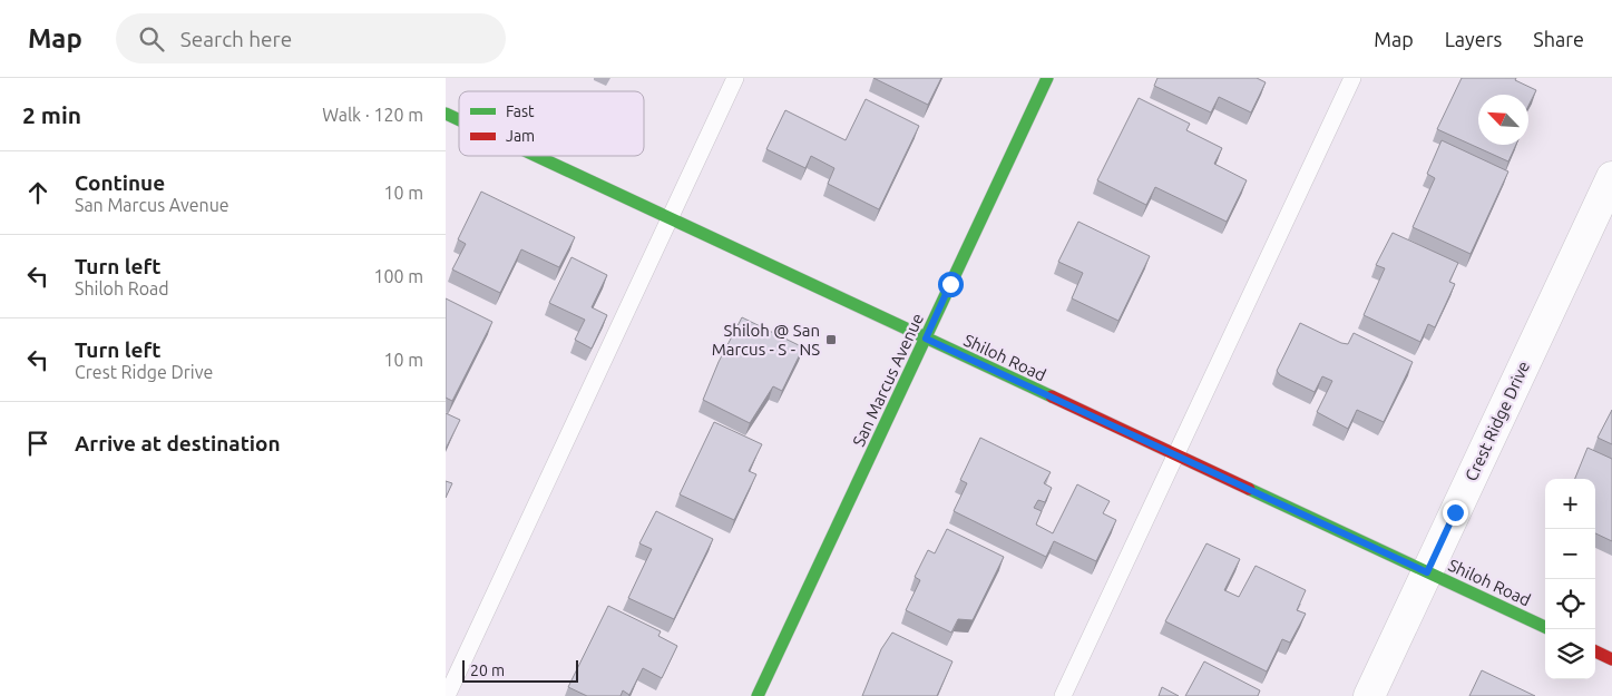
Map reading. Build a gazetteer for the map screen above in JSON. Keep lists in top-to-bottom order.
{
  "streets": {
    "street": ["Shiloh Road", "San Marcus Avenue", "Crest Ridge Drive"]
  },
  "crossings": [
    ["Shiloh Road", "San Marcus Avenue"],
    ["Shiloh Road", "Crest Ridge Drive"]
  ],
  "places": {
    "transit": ["Shiloh @ San Marcus - S - NS"]
  },
  "legend": ["Fast", "Jam"],
  "scale_bar": "20 m",
  "north": "top left",
  "page": {
    "header": "Map",
    "search": "Search here",
    "nav": ["Map", "Layers", "Share"],
    "heading": ["2 min", "Walk · 120 m"],
    "list": [
      ["Continue", "San Marcus Avenue", "10 m"],
      ["Turn left", "Shiloh Road", "100 m"],
      ["Turn left", "Crest Ridge Drive", "10 m"],
      "Arrive at destination"
    ],
    "map_buttons": ["+", "−"],
    "scale": "20 m"
  }
}
